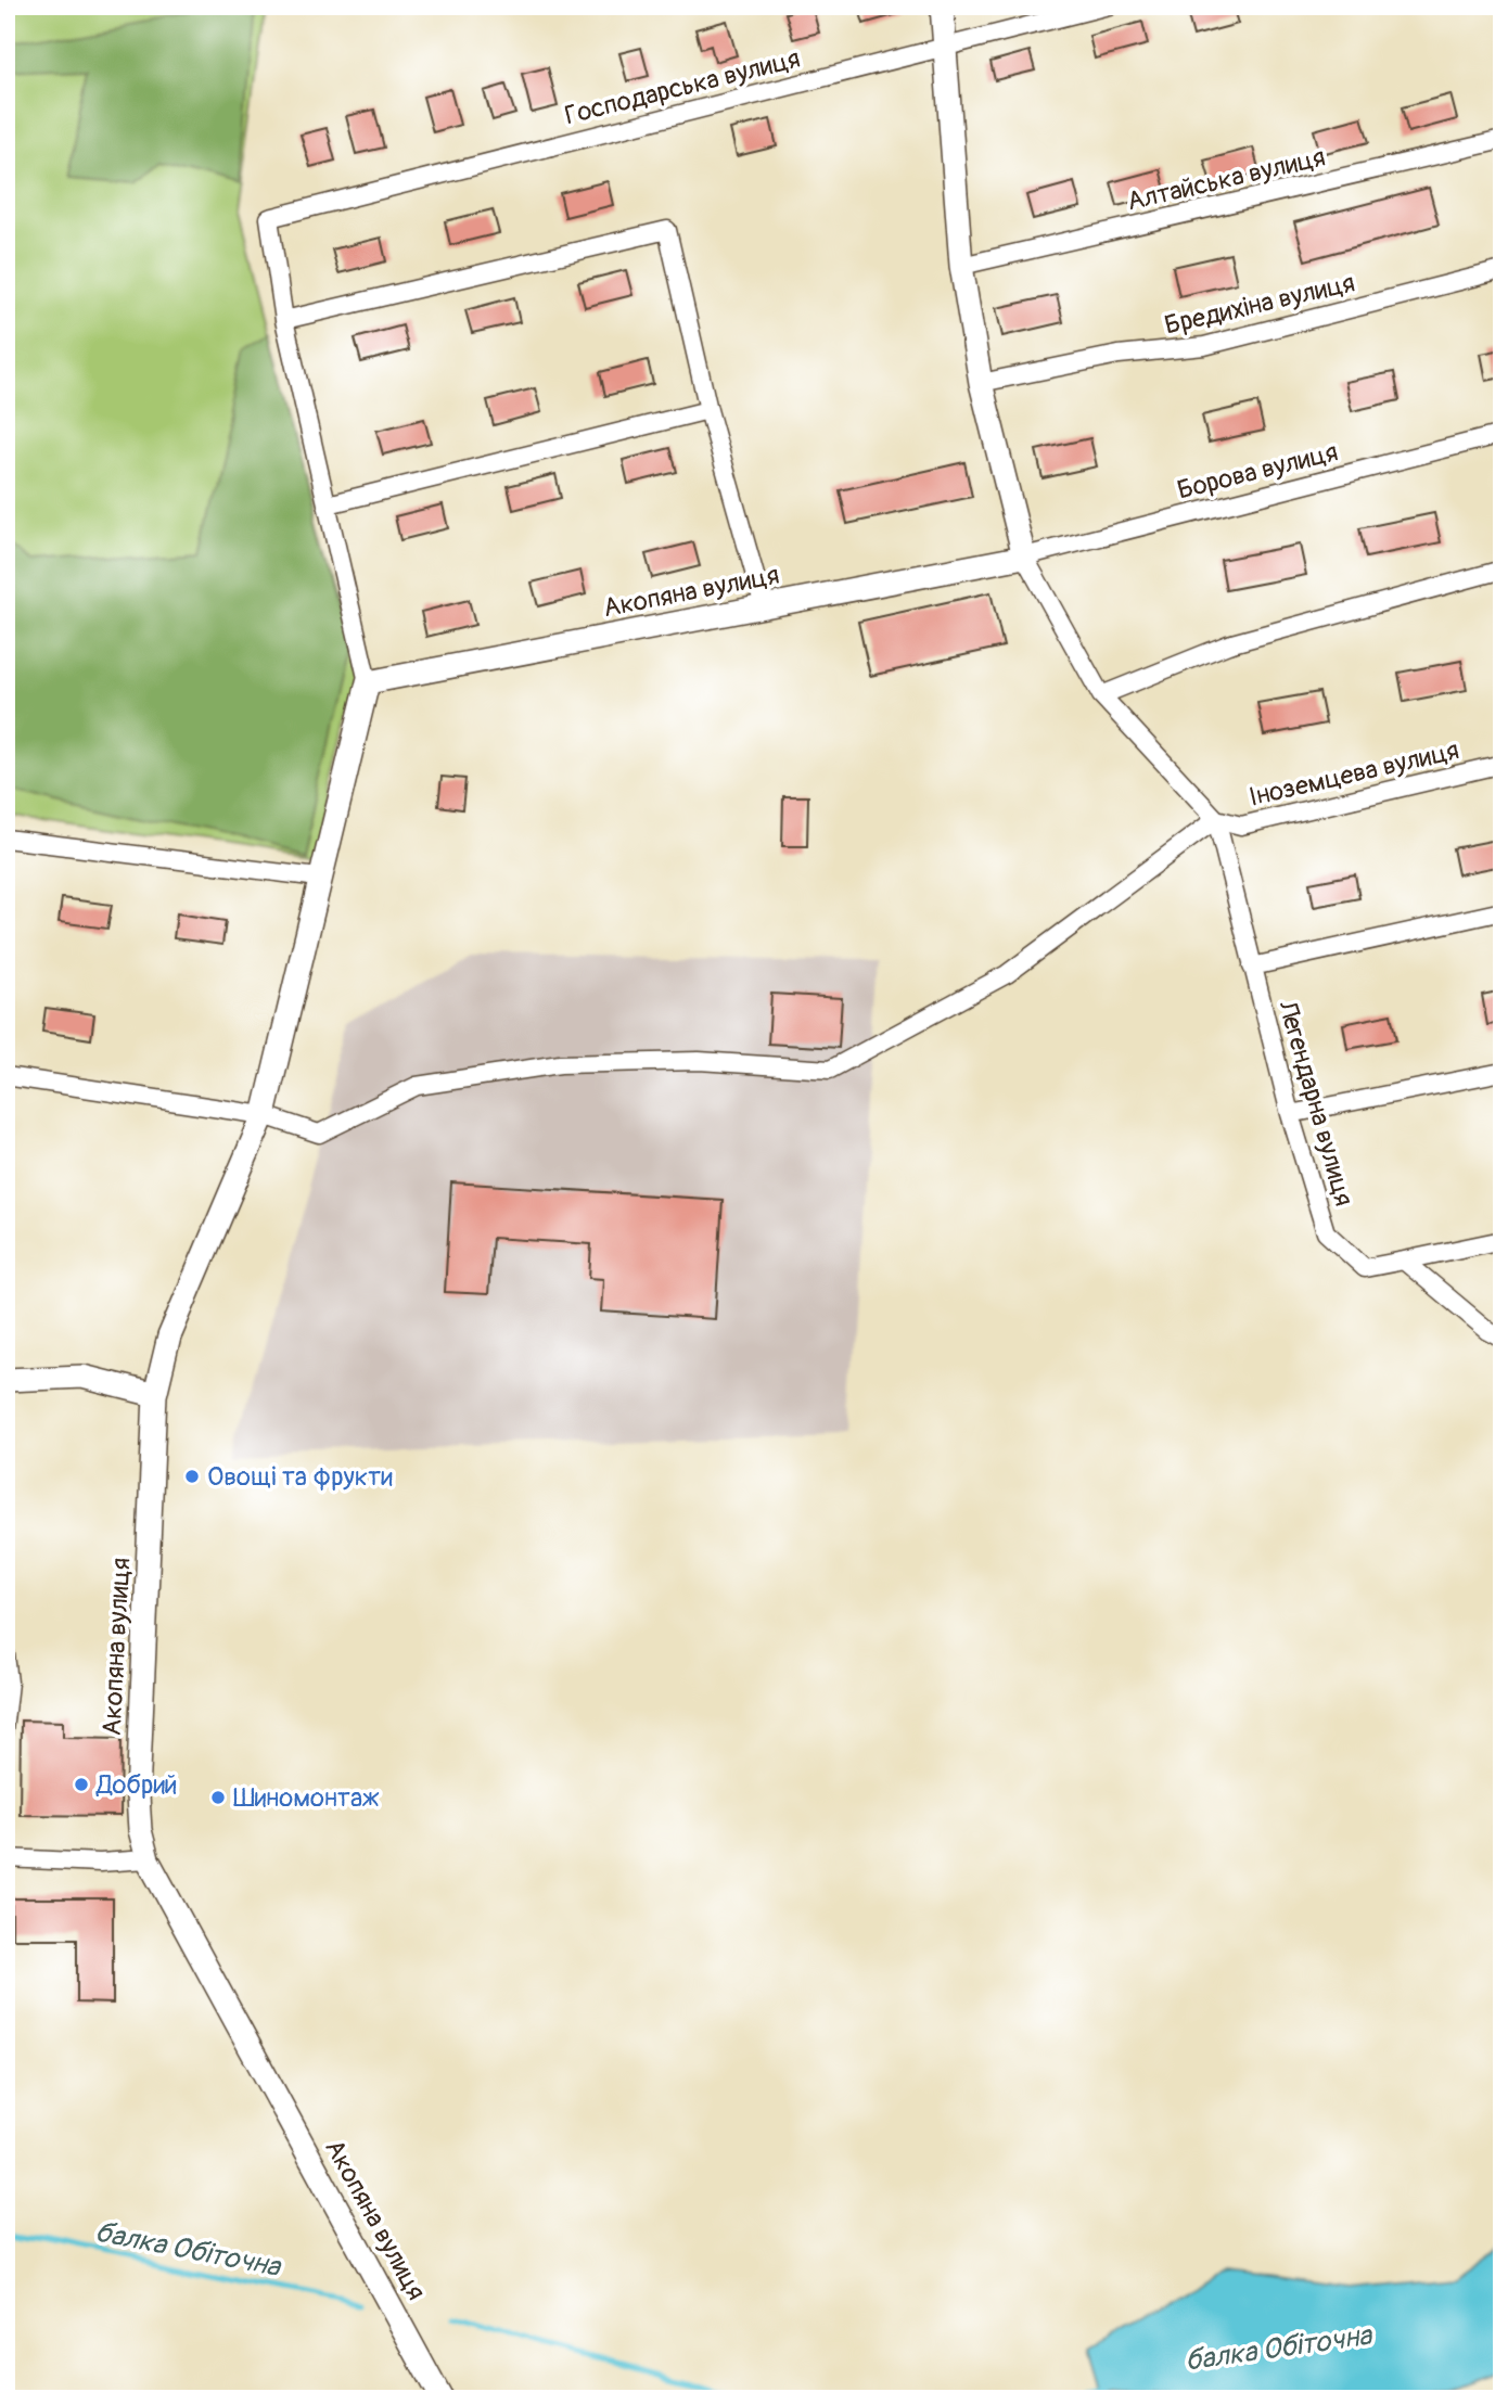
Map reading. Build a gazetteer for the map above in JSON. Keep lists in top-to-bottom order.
{
  "streets": {
    "main road": ["Акопяна вулиця"],
    "street": [
      "Господарська вулиця",
      "Алтайська вулиця",
      "Бредихіна вулиця",
      "Борова вулиця",
      "Іноземцева вулиця",
      "Легендарна вулиця"
    ]
  },
  "crossings": [
    ["Господарська вулиця", "Акопяна вулиця"],
    ["Борова вулиця", "Акопяна вулиця"],
    ["Іноземцева вулиця", "Легендарна вулиця"]
  ],
  "water": ["балка Обіточна"],
  "places": ["Овощі та фрукти", "Добрий", "Шиномонтаж"]
}
